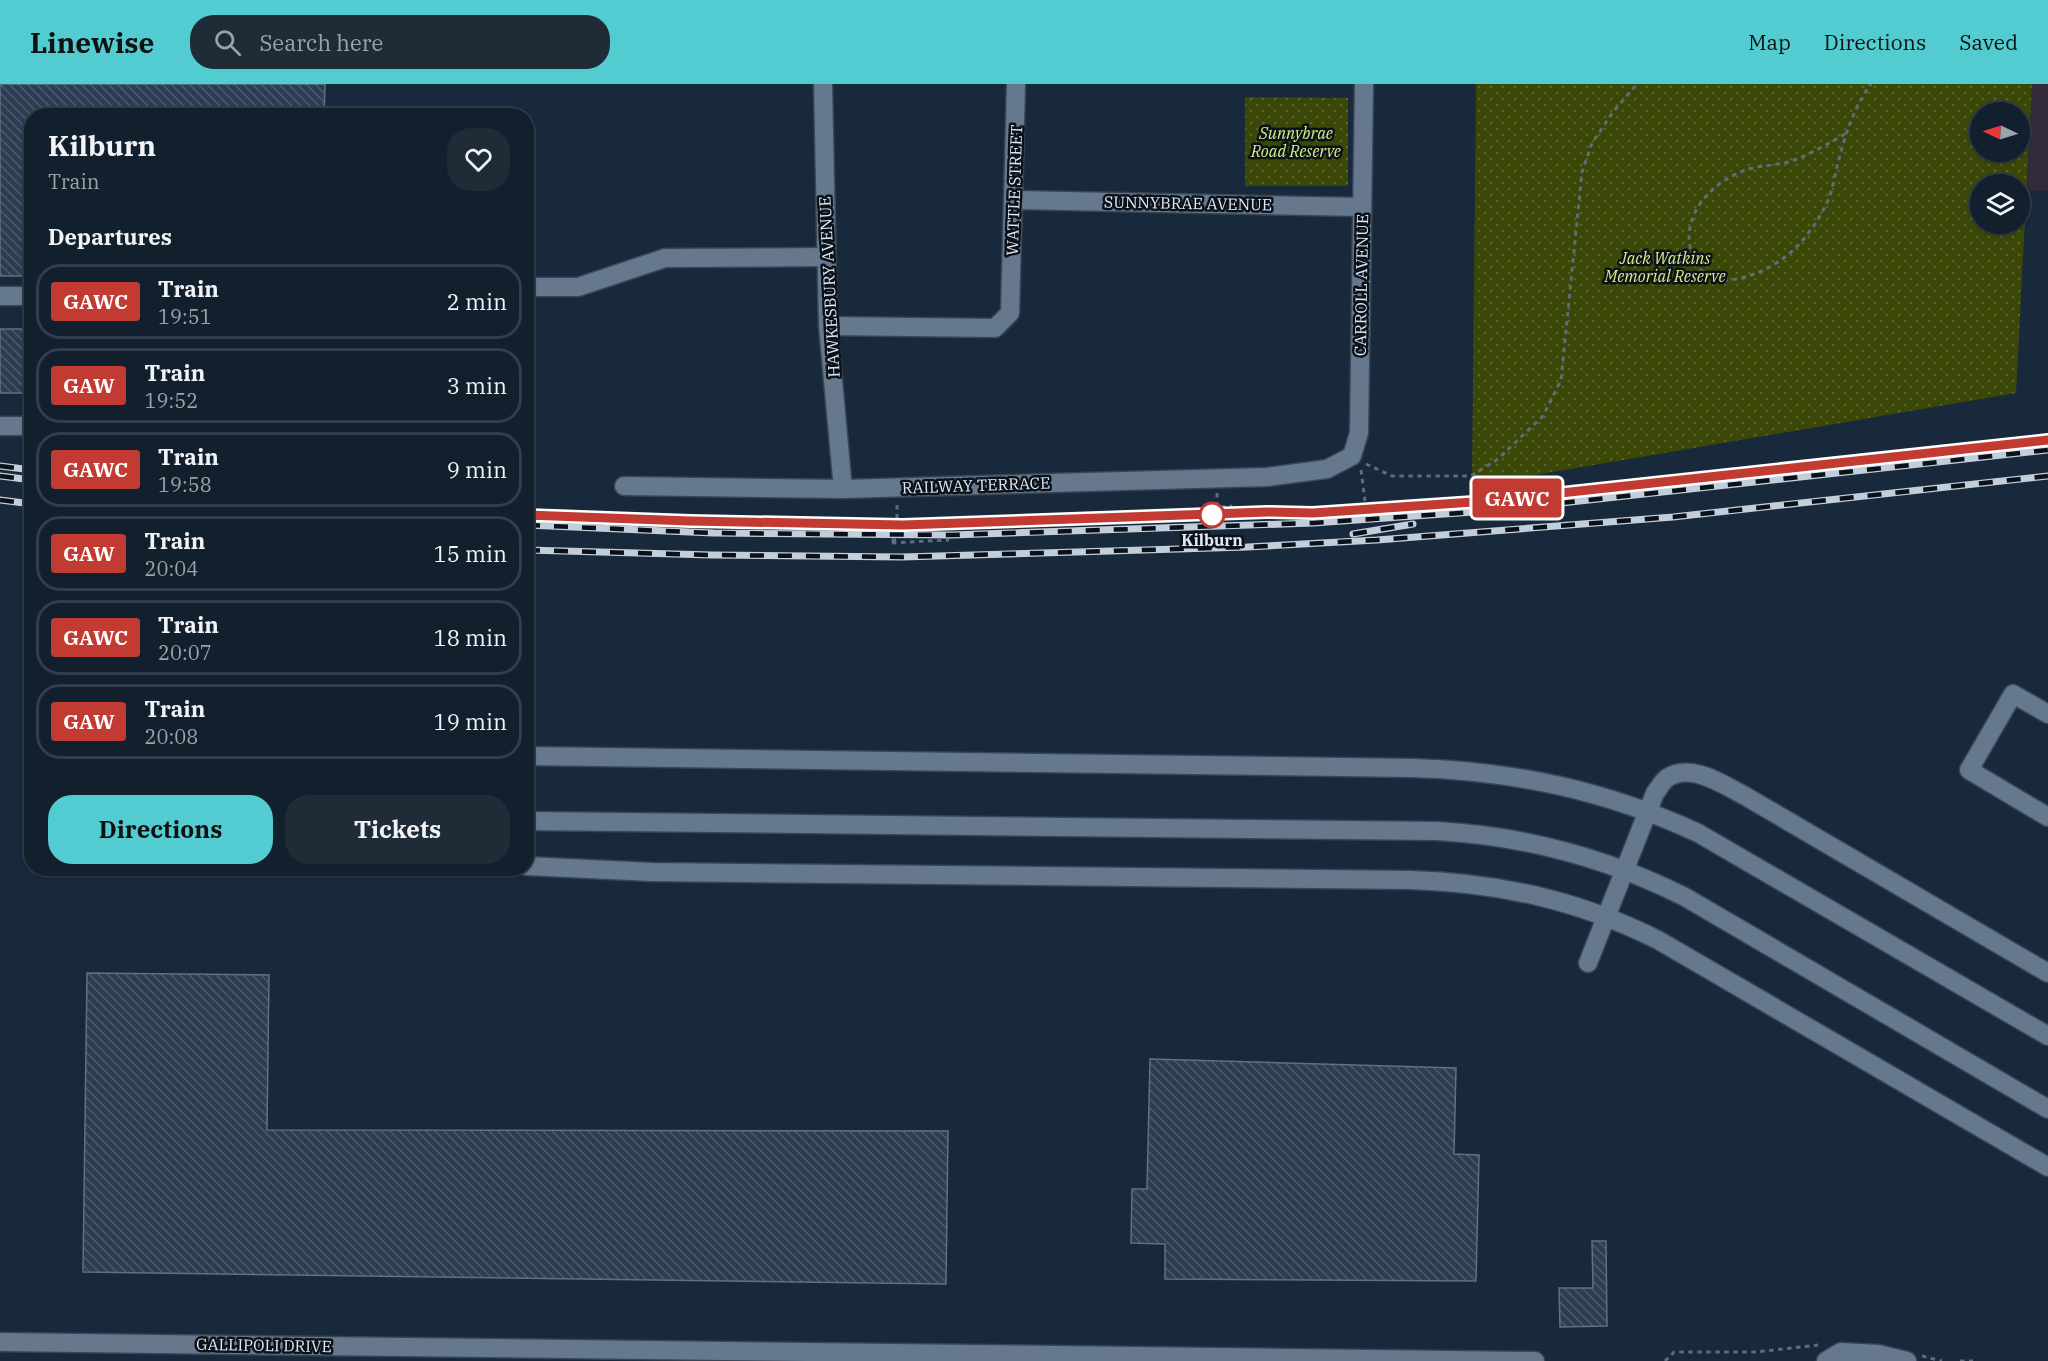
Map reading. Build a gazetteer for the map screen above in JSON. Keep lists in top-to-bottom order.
{
  "streets": {
    "street": [
      "WATTLE STREET",
      "SUNNYBRAE AVENUE",
      "CARROLL AVENUE",
      "HAWKESBURY AVENUE",
      "RAILWAY TERRACE",
      "GALLIPOLI DRIVE"
    ]
  },
  "crossings": [
    ["WATTLE STREET", "SUNNYBRAE AVENUE"],
    ["WATTLE STREET", "HAWKESBURY AVENUE"],
    ["SUNNYBRAE AVENUE", "CARROLL AVENUE"],
    ["CARROLL AVENUE", "RAILWAY TERRACE"],
    ["HAWKESBURY AVENUE", "RAILWAY TERRACE"]
  ],
  "parks": ["Sunnybrae Road Reserve", "Jack Watkins Memorial Reserve"],
  "places": ["Kilburn"],
  "north": "left",
  "page": {
    "header": "Linewise",
    "search": "Search here",
    "nav": ["Map", "Directions", "Saved"],
    "on_map": "GAWC",
    "heading": [
      ["Kilburn", "Train"],
      "Departures"
    ],
    "list": [
      {
        "mark": "GAWC",
        "name": "Train",
        "note": "19:51",
        "value": "2 min"
      },
      {
        "mark": "GAW",
        "name": "Train",
        "note": "19:52",
        "value": "3 min"
      },
      {
        "mark": "GAWC",
        "name": "Train",
        "note": "19:58",
        "value": "9 min"
      },
      {
        "mark": "GAW",
        "name": "Train",
        "note": "20:04",
        "value": "15 min"
      },
      {
        "mark": "GAWC",
        "name": "Train",
        "note": "20:07",
        "value": "18 min"
      },
      {
        "mark": "GAW",
        "name": "Train",
        "note": "20:08",
        "value": "19 min"
      }
    ],
    "buttons": ["Directions", "Tickets"]
  }
}
